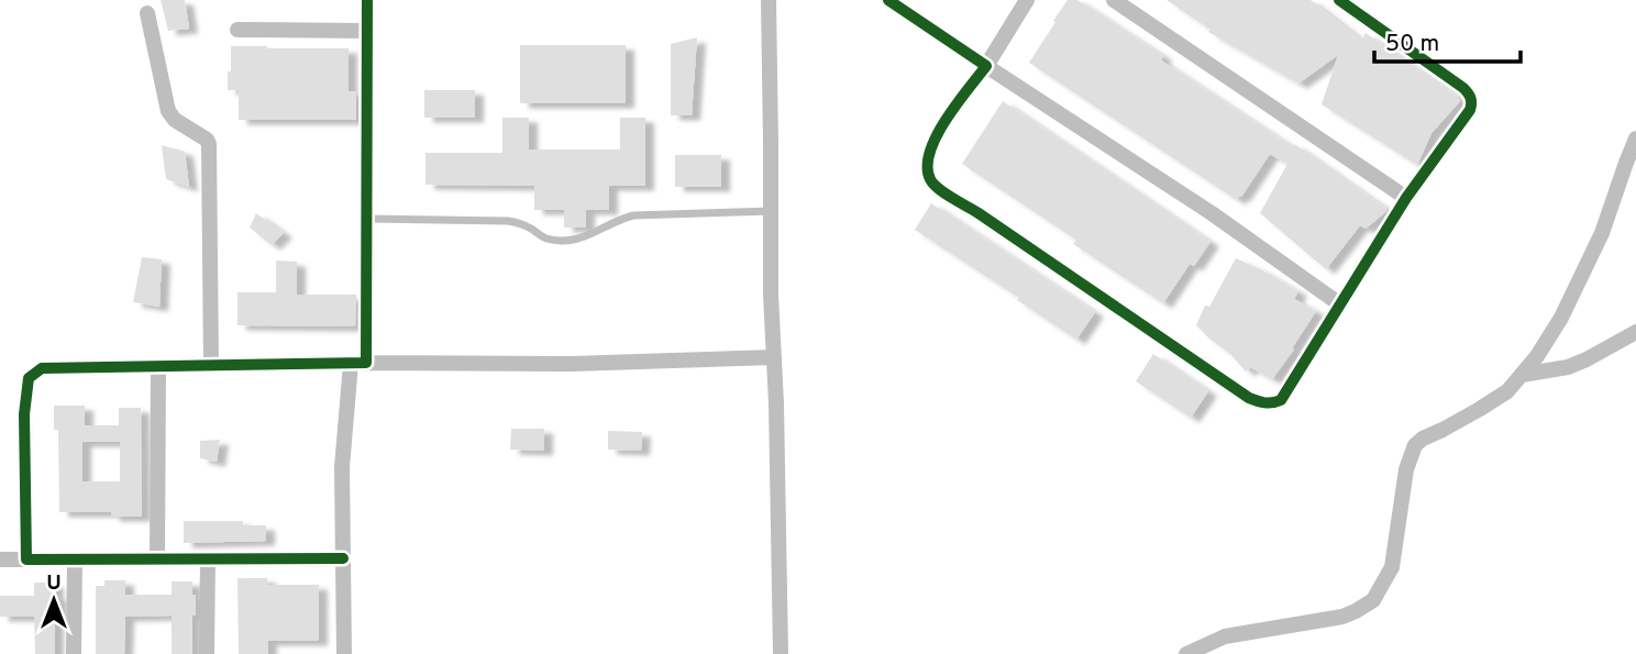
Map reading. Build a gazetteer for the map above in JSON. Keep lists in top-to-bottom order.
{
  "scale_bar": "50 m",
  "north": "top"
}
